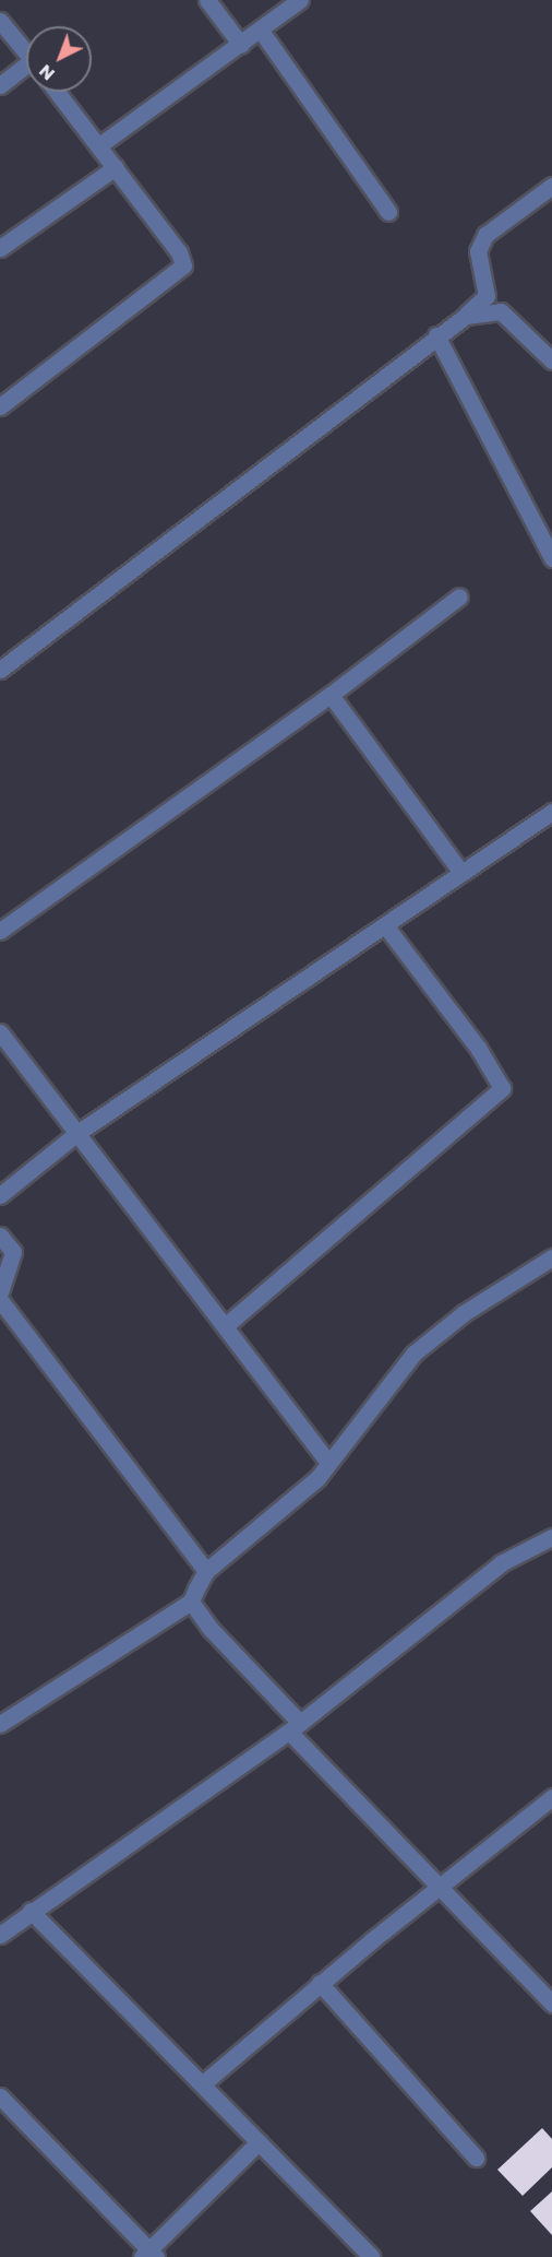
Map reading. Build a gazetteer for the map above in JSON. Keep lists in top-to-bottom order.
{
  "north": "bottom left"
}
